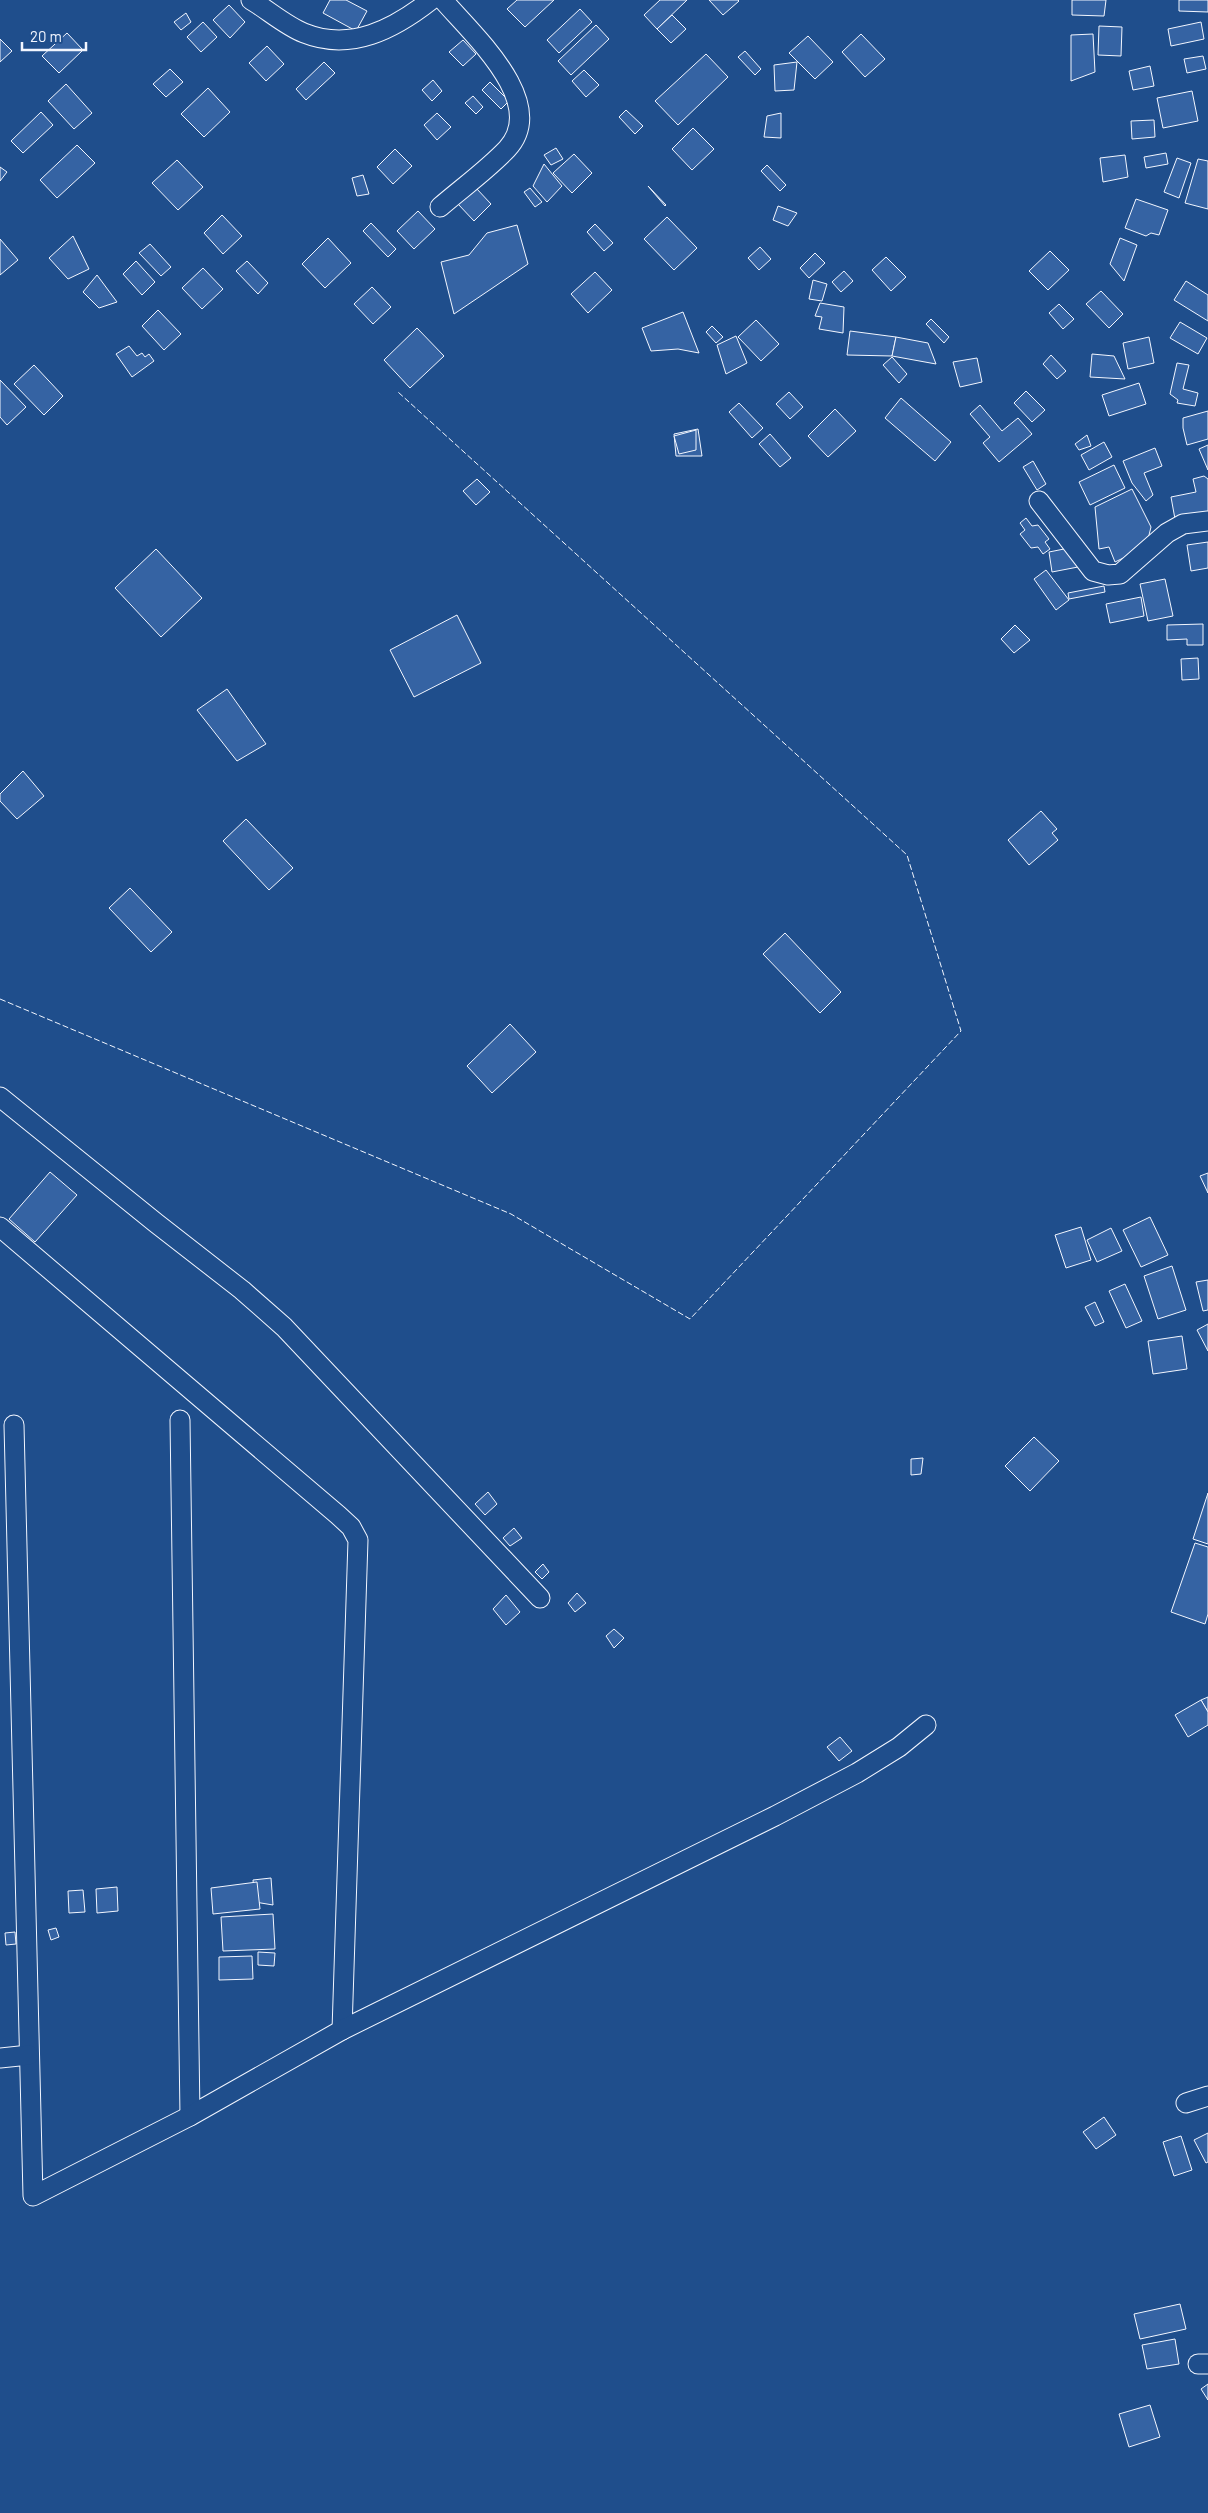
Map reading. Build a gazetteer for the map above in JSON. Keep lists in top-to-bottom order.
{
  "scale_bar": "20 m"
}
